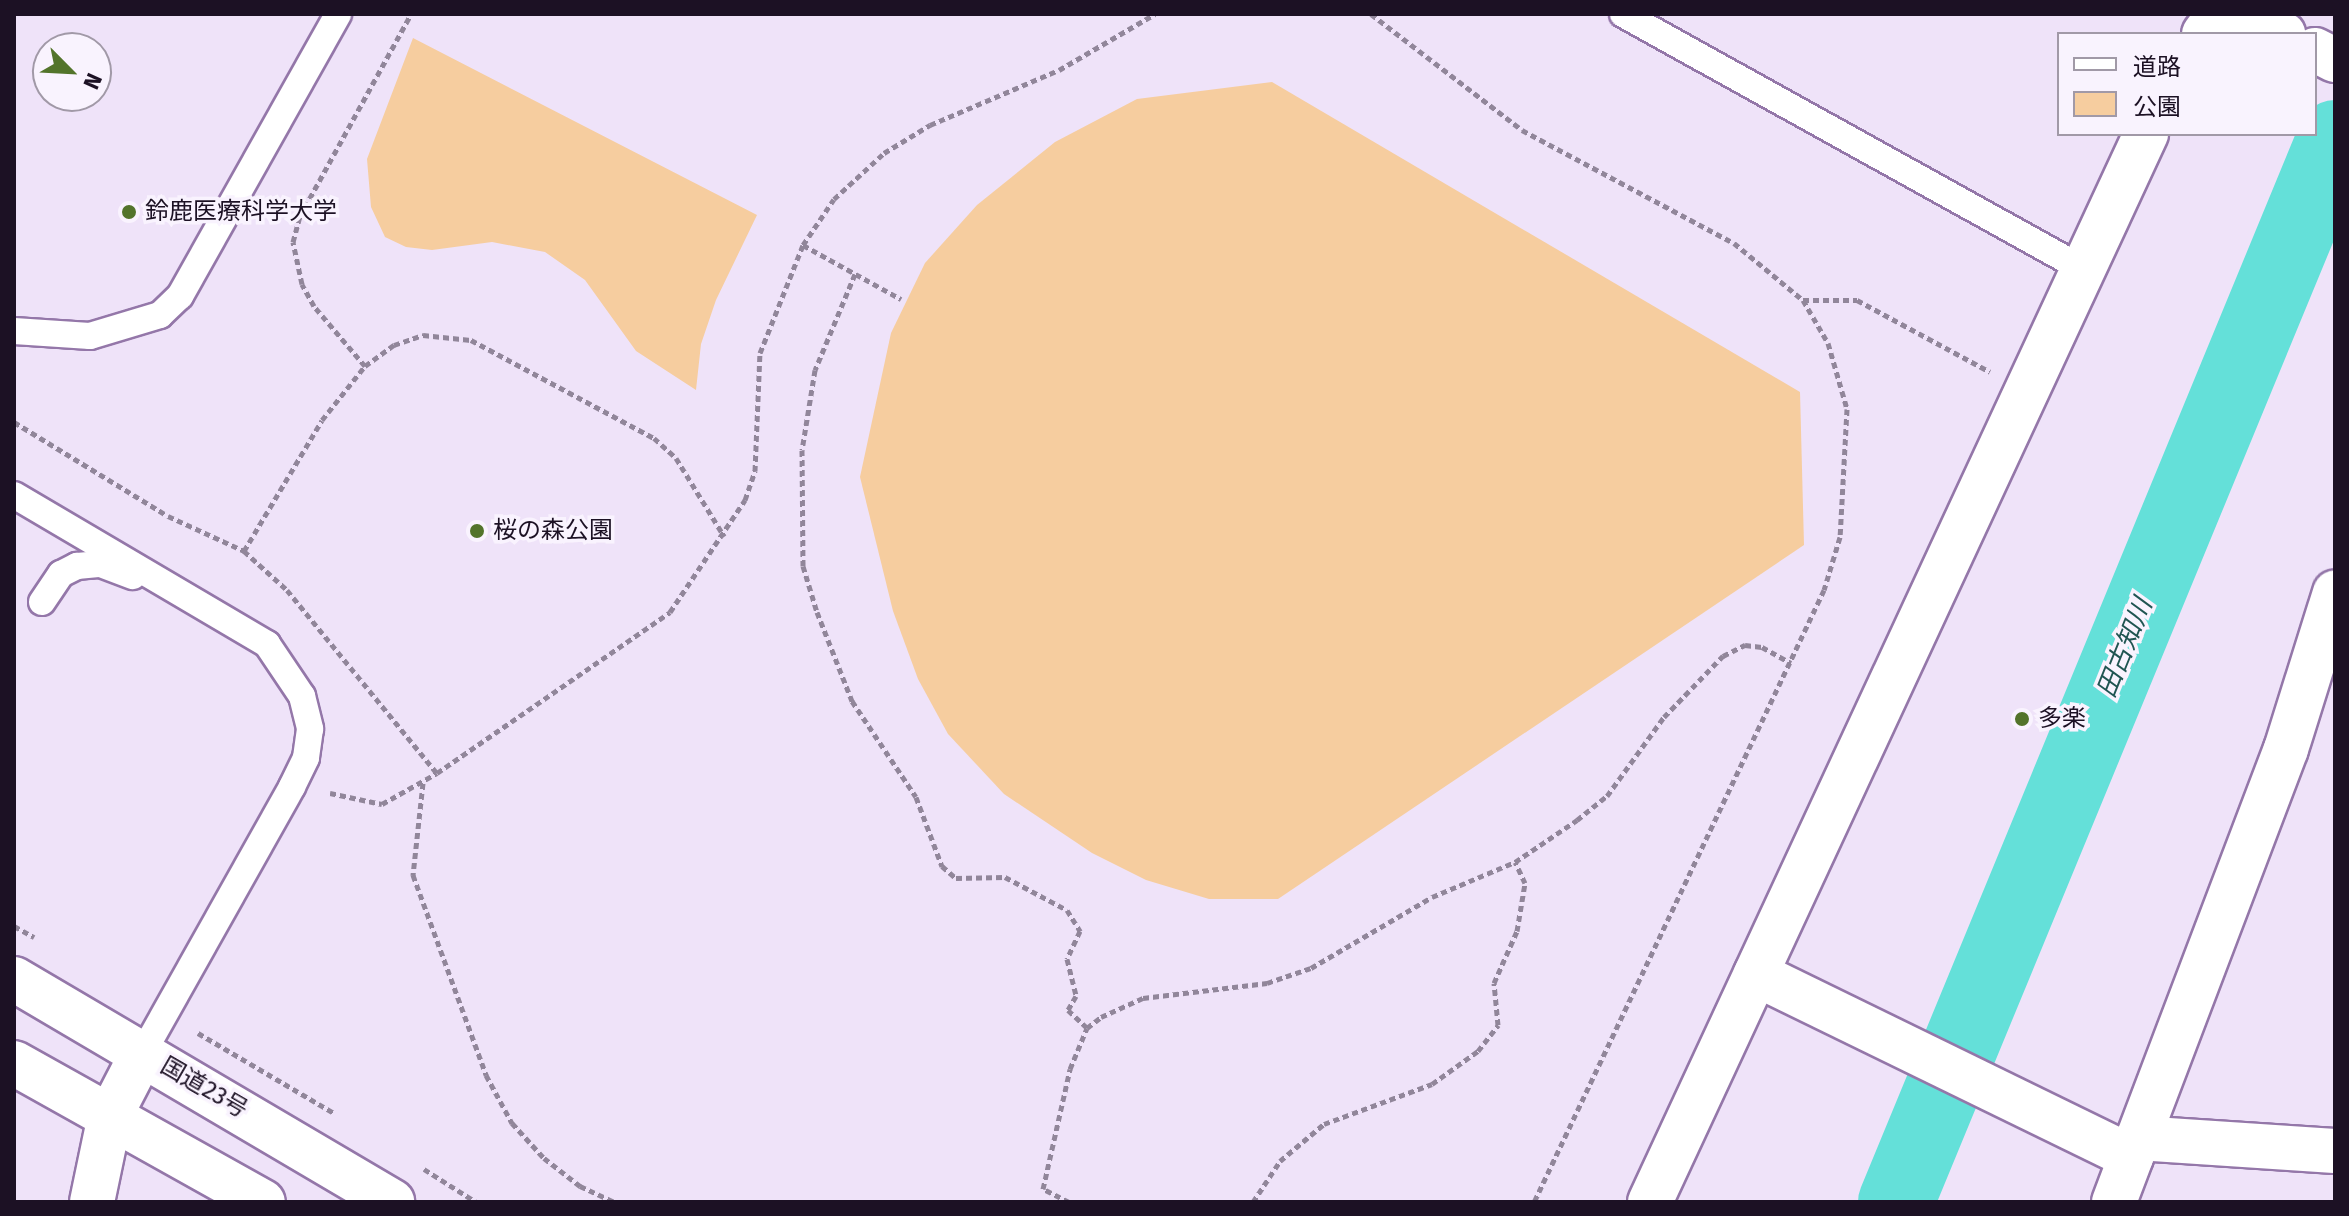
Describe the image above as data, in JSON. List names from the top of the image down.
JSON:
{
  "streets": {
    "main road": ["国道23号"]
  },
  "water": ["田古知川"],
  "places": ["鈴鹿医療科学大学", "桜の森公園", "多楽"],
  "legend": ["道路", "公園"],
  "north": "bottom right"
}
